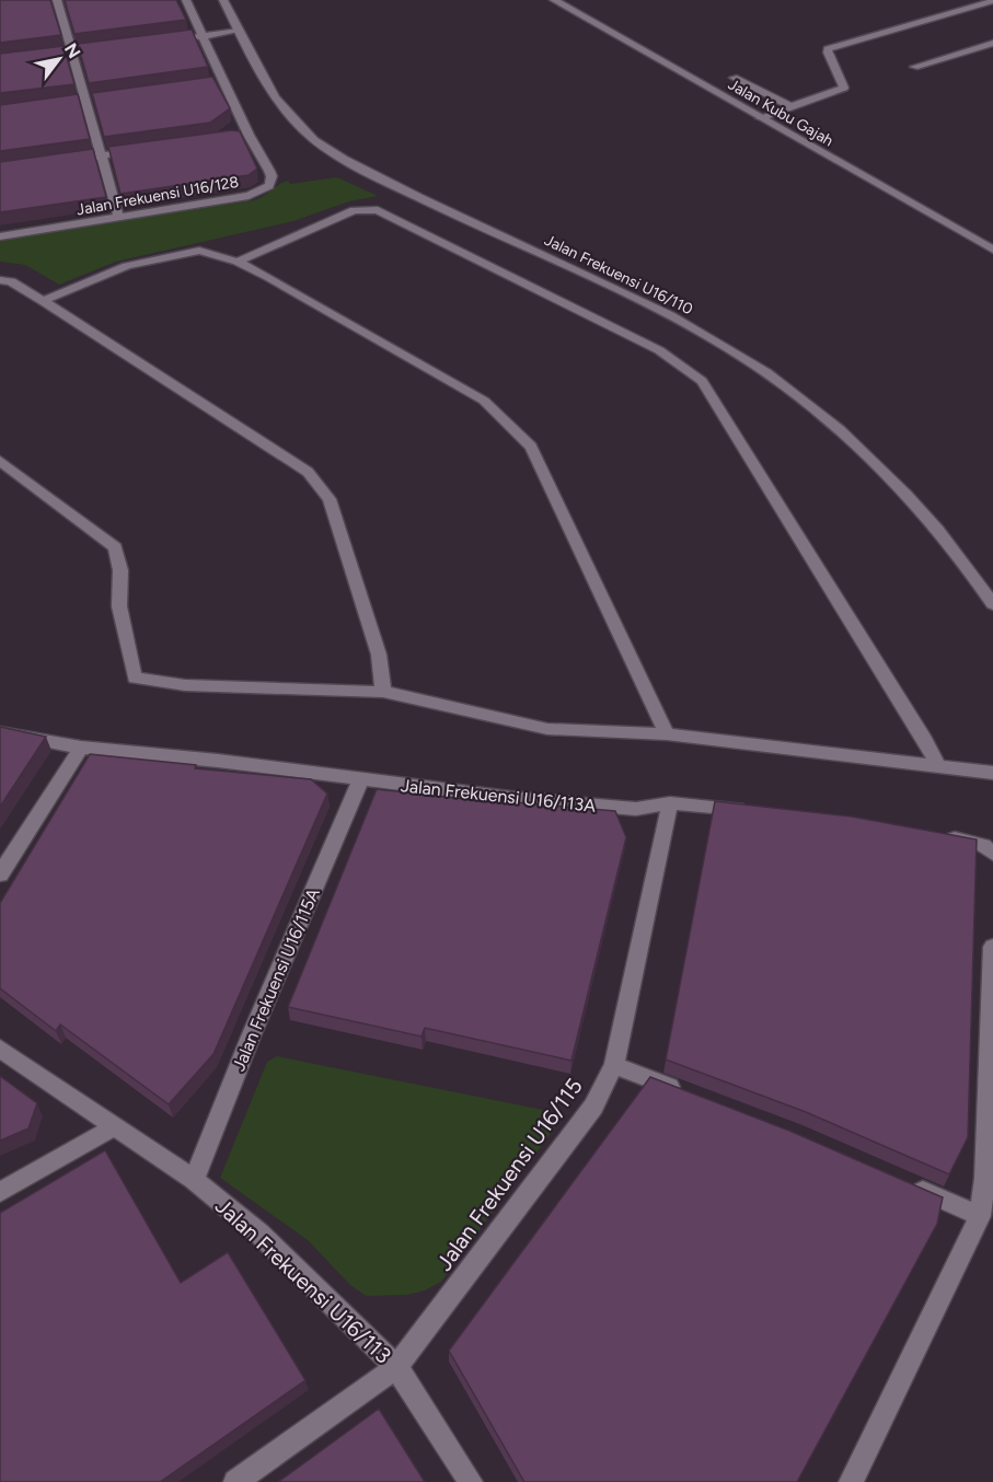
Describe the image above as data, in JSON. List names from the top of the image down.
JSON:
{
  "streets": {
    "street": [
      "Jalan Kubu Gajah",
      "Jalan Frekuensi U16/128",
      "Jalan Frekuensi U16/110",
      "Jalan Frekuensi U16/113A",
      "Jalan Frekuensi U16/115A",
      "Jalan Frekuensi U16/115",
      "Jalan Frekuensi U16/113"
    ]
  },
  "crossings": [
    ["Jalan Frekuensi U16/113A", "Jalan Frekuensi U16/115A"],
    ["Jalan Frekuensi U16/113A", "Jalan Frekuensi U16/115"],
    ["Jalan Frekuensi U16/115A", "Jalan Frekuensi U16/113"],
    ["Jalan Frekuensi U16/115", "Jalan Frekuensi U16/113"]
  ],
  "north": "top right"
}
